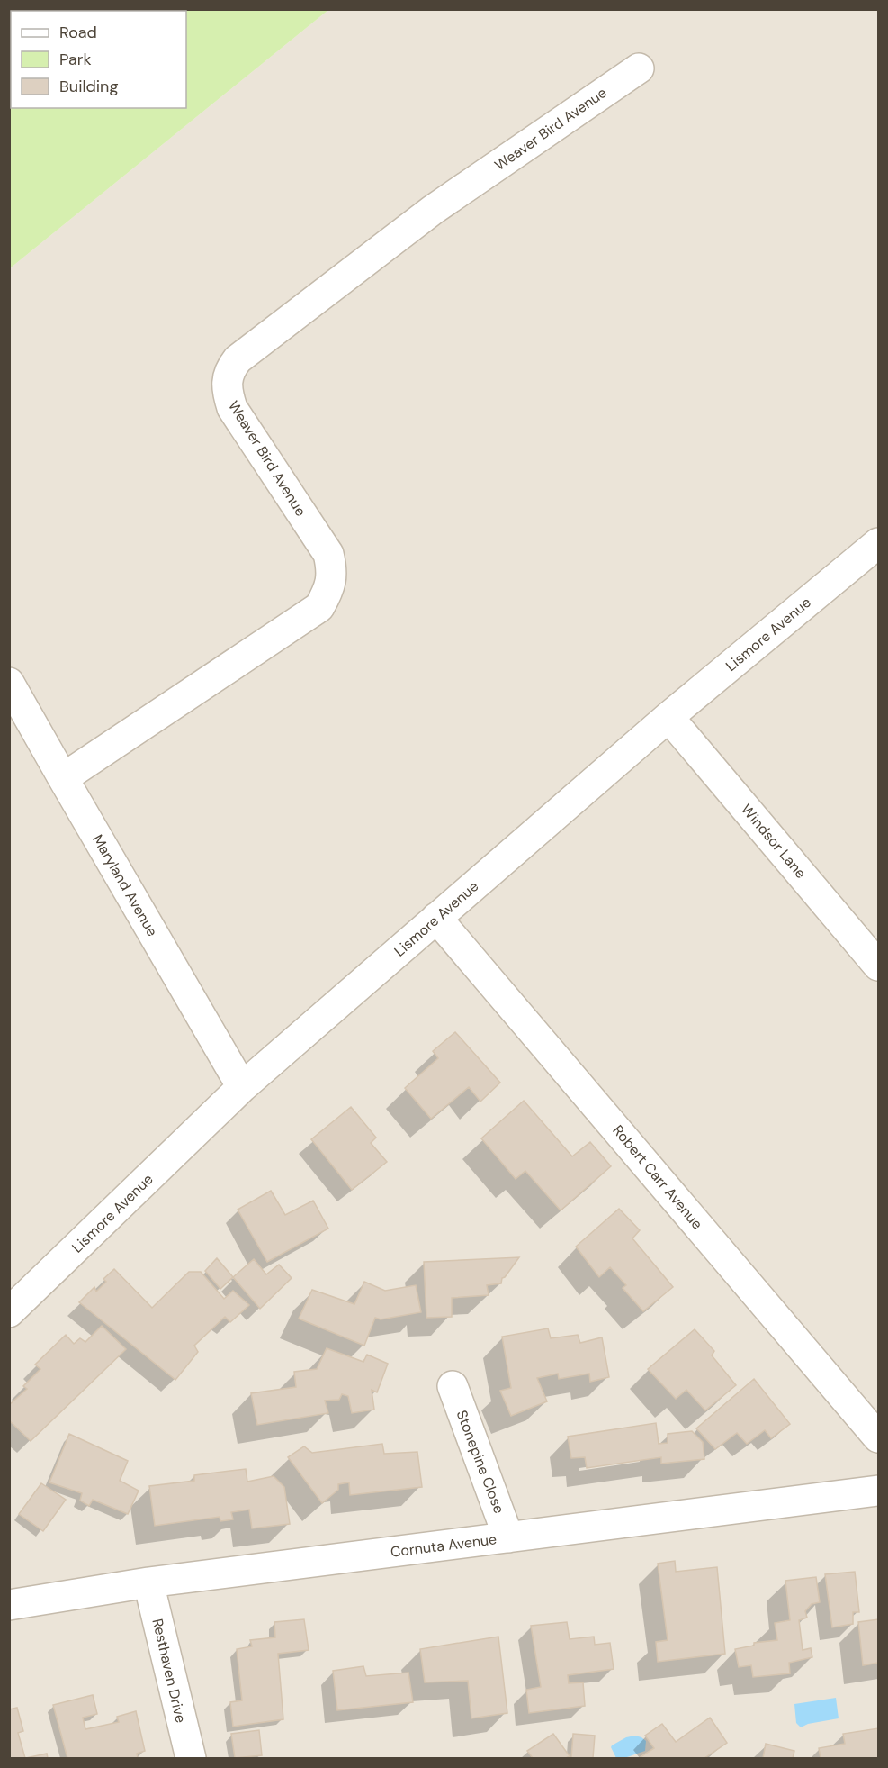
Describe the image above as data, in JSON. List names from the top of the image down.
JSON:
{
  "streets": {
    "street": [
      "Weaver Bird Avenue",
      "Lismore Avenue",
      "Windsor Lane",
      "Maryland Avenue",
      "Robert Carr Avenue",
      "Stonepine Close",
      "Cornuta Avenue",
      "Resthaven Drive"
    ]
  },
  "crossings": [
    ["Weaver Bird Avenue", "Maryland Avenue"],
    ["Lismore Avenue", "Windsor Lane"],
    ["Lismore Avenue", "Maryland Avenue"],
    ["Lismore Avenue", "Robert Carr Avenue"],
    ["Stonepine Close", "Cornuta Avenue"],
    ["Cornuta Avenue", "Resthaven Drive"]
  ],
  "legend": ["Road", "Park", "Building"]
}
